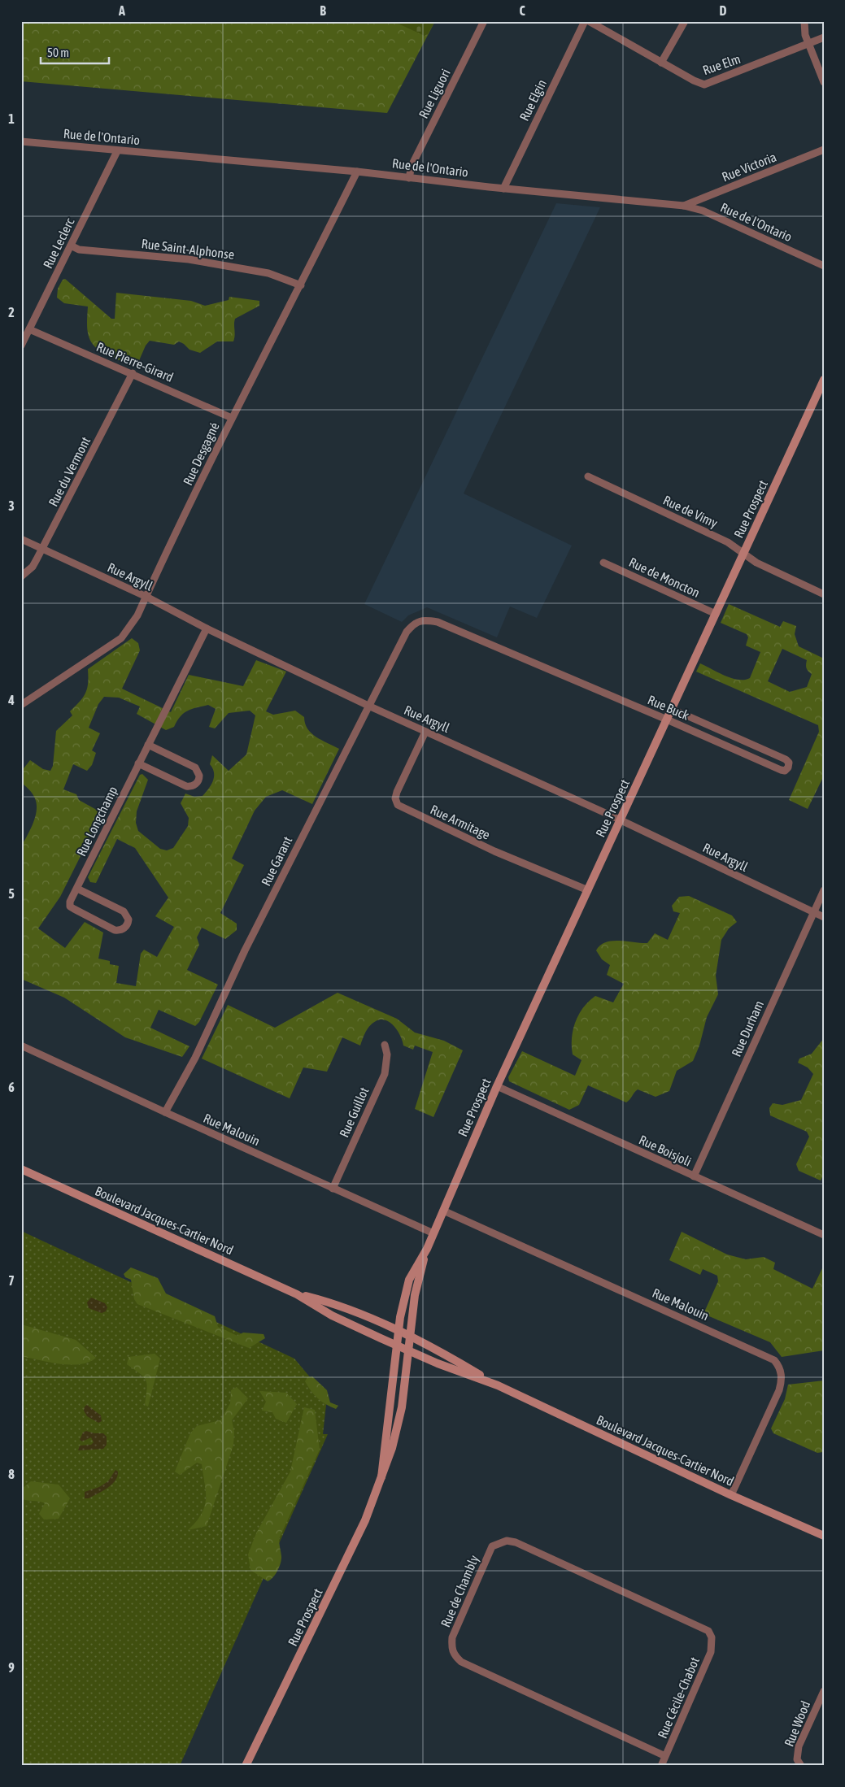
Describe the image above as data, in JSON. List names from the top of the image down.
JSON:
{
  "streets": {
    "street": [
      "Rue Elm",
      "Rue Liguori",
      "Rue Elgin",
      "Rue de l'Ontario",
      "Rue Victoria",
      "Rue Leclerc",
      "Rue Saint-Alphonse",
      "Rue Pierre-Girard",
      "Rue Desgagné",
      "Rue du Vermont",
      "Rue Prospect",
      "Rue de Vimy",
      "Rue Argyll",
      "Rue de Moncton",
      "Rue Buck",
      "Rue Longchamp",
      "Rue Armitage",
      "Rue Garant",
      "Rue Durham",
      "Rue Guillot",
      "Rue Malouin",
      "Rue Boisjoli",
      "Boulevard Jacques-Cartier Nord",
      "Rue de Chambly",
      "Rue Cécile-Chabot",
      "Rue Wood"
    ]
  },
  "crossings": [
    ["Rue Liguori", "Rue de l'Ontario"],
    ["Rue Elgin", "Rue de l'Ontario"],
    ["Rue de l'Ontario", "Rue Victoria"],
    ["Rue de l'Ontario", "Rue Leclerc"],
    ["Rue de l'Ontario", "Rue Desgagné"],
    ["Rue Leclerc", "Rue Saint-Alphonse"],
    ["Rue Leclerc", "Rue Pierre-Girard"],
    ["Rue Saint-Alphonse", "Rue Desgagné"],
    ["Rue Pierre-Girard", "Rue Desgagné"],
    ["Rue Pierre-Girard", "Rue du Vermont"],
    ["Rue Desgagné", "Rue Argyll"],
    ["Rue du Vermont", "Rue Argyll"],
    ["Rue Prospect", "Rue de Vimy"],
    ["Rue Prospect", "Rue Argyll"],
    ["Rue Prospect", "Rue de Moncton"],
    ["Rue Prospect", "Rue Buck"],
    ["Rue Prospect", "Rue Armitage"],
    ["Rue Prospect", "Rue Malouin"],
    ["Rue Prospect", "Rue Boisjoli"],
    ["Rue Prospect", "Boulevard Jacques-Cartier Nord"],
    ["Rue Argyll", "Rue Longchamp"],
    ["Rue Argyll", "Rue Armitage"],
    ["Rue Argyll", "Rue Garant"],
    ["Rue Argyll", "Rue Durham"],
    ["Rue Buck", "Rue Garant"],
    ["Rue Garant", "Rue Malouin"],
    ["Rue Durham", "Rue Boisjoli"],
    ["Rue Guillot", "Rue Malouin"],
    ["Rue Malouin", "Boulevard Jacques-Cartier Nord"],
    ["Rue de Chambly", "Rue Cécile-Chabot"]
  ],
  "scale_bar": "50 m",
  "grid": {
    "columns": [
      "A",
      "B",
      "C",
      "D"
    ],
    "rows": [
      "1",
      "2",
      "3",
      "4",
      "5",
      "6",
      "7",
      "8",
      "9"
    ]
  }
}
